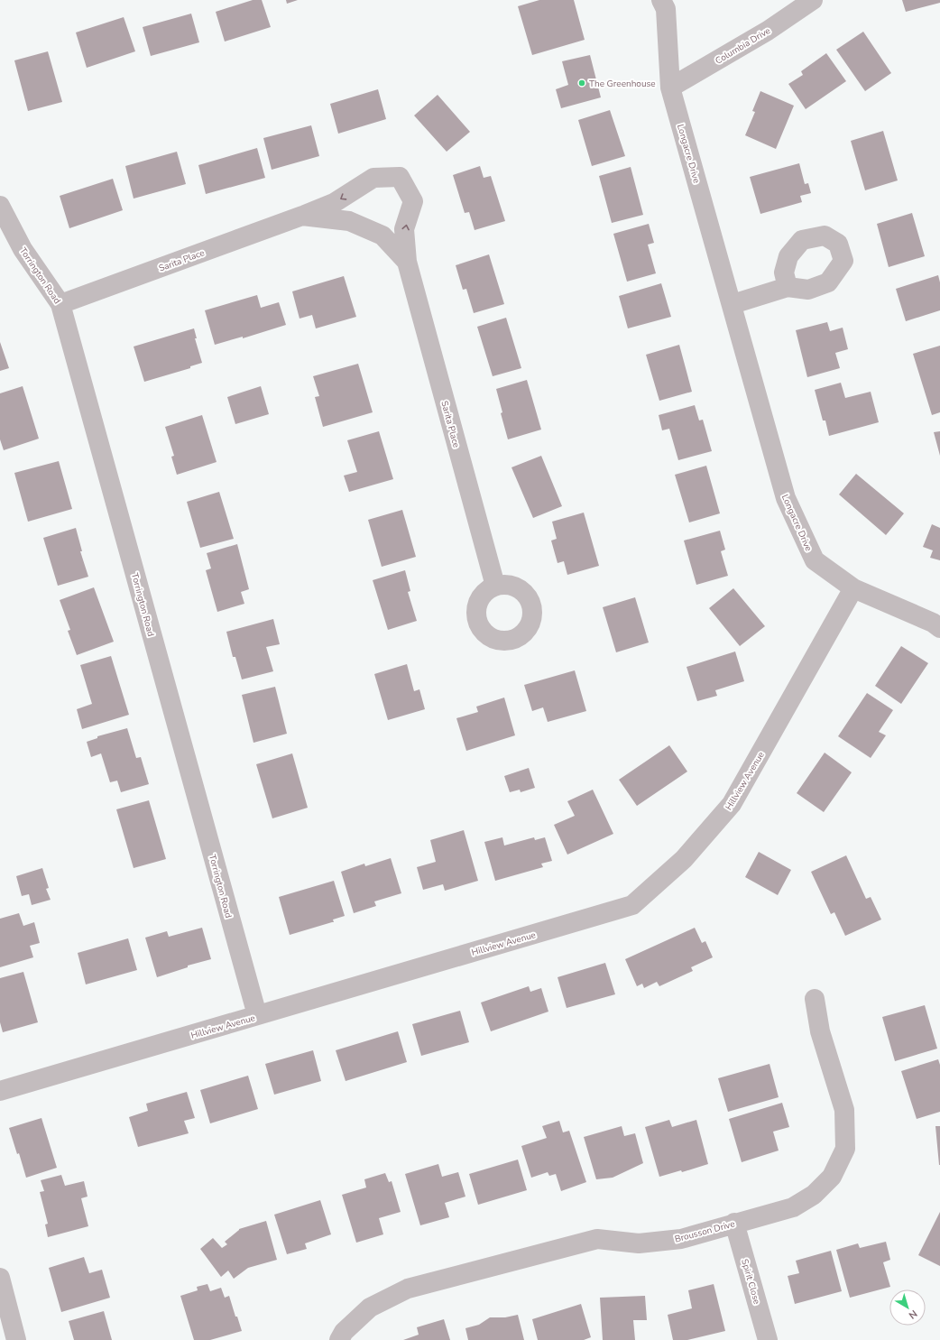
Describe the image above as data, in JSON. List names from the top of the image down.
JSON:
{
  "streets": {
    "street": [
      "Columbia Drive",
      "Longacre Drive",
      "Sarita Place",
      "Torrington Road",
      "Hillview Avenue",
      "Brousson Drive",
      "Spirit Close"
    ]
  },
  "crossings": [
    ["Columbia Drive", "Longacre Drive"],
    ["Longacre Drive", "Hillview Avenue"],
    ["Sarita Place", "Torrington Road"],
    ["Torrington Road", "Hillview Avenue"],
    ["Brousson Drive", "Spirit Close"]
  ],
  "places": ["The Greenhouse"],
  "north": "bottom right"
}
